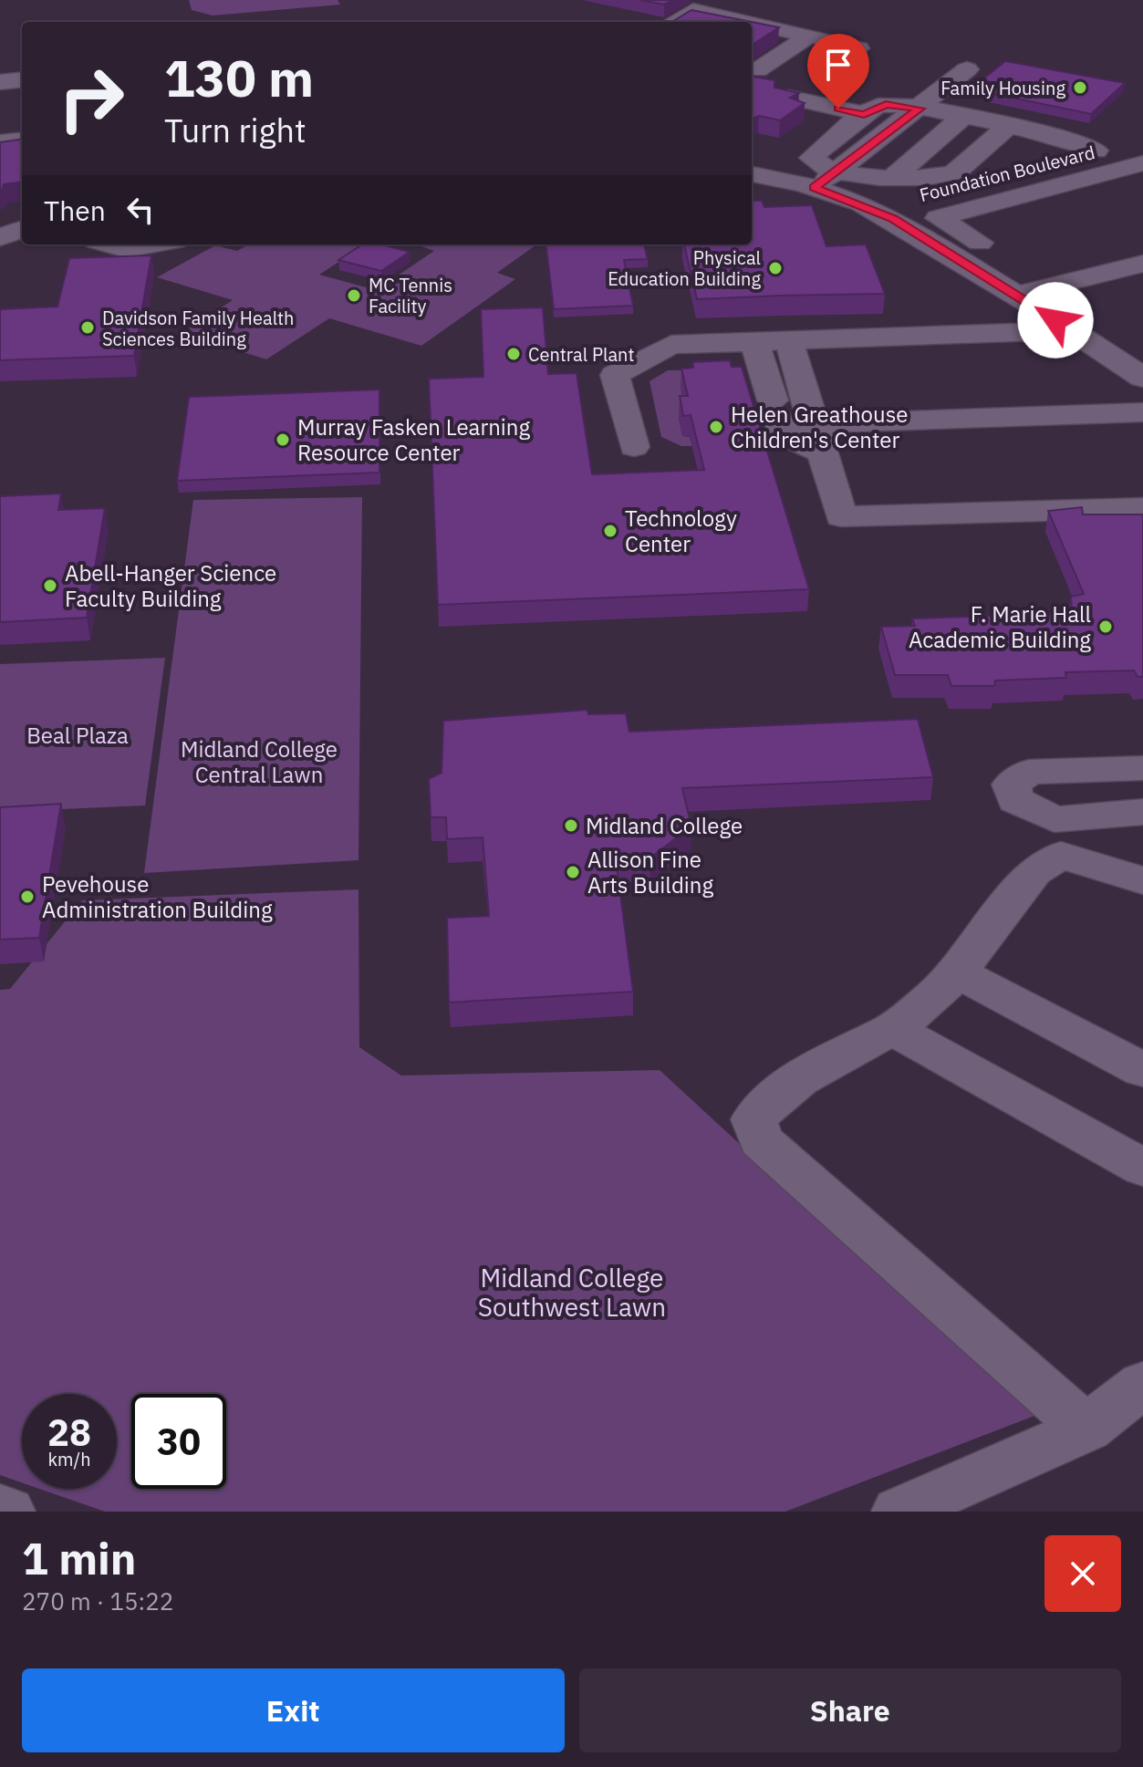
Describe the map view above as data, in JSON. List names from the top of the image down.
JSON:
{
  "streets": {
    "street": ["Foundation Boulevard"]
  },
  "parks": ["Beal Plaza", "Midland College Central Lawn", "Midland College Southwest Lawn"],
  "places": [
    "Family Housing",
    "Physical Education Building",
    "MC Tennis Facility",
    "Davidson Family Health Sciences Building",
    "Central Plant",
    "Helen Greathouse Children's Center",
    "Murray Fasken Learning Resource Center",
    "Technology Center",
    "Abell-Hanger Science Faculty Building",
    "F. Marie Hall Academic Building",
    "Midland College",
    "Allison Fine Arts Building",
    "Pevehouse Administration Building"
  ],
  "page": {
    "turn": ["130 m", "Turn right"],
    "then": "Then",
    "speed": "28 km/h",
    "limit": "30",
    "heading": ["1 min", "270 m · 15:22"],
    "buttons": ["Exit", "Share"]
  }
}
